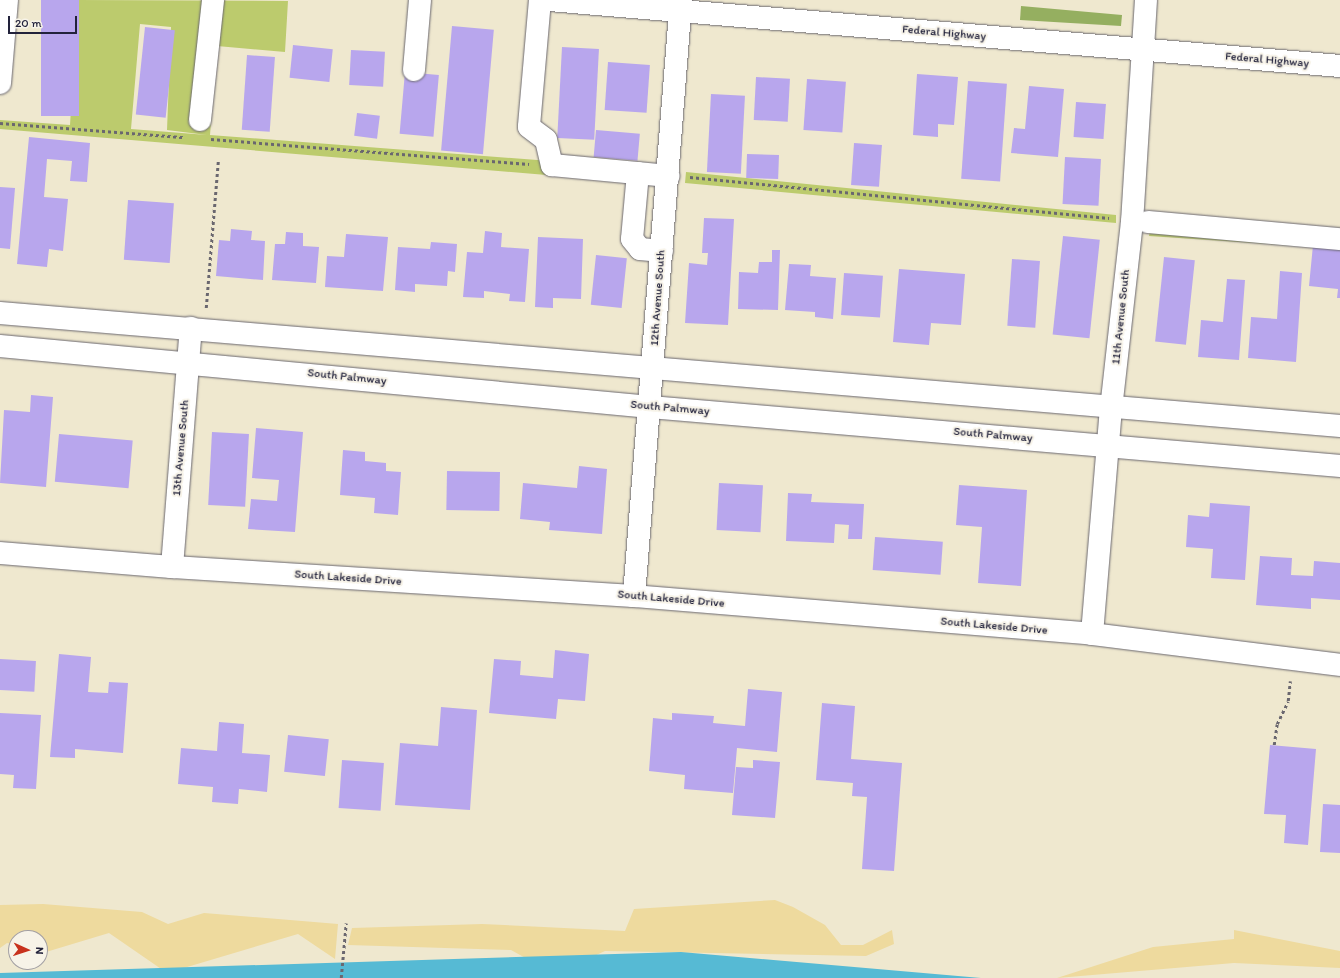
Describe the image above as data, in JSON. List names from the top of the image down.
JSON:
{
  "streets": {
    "street": [
      "Federal Highway",
      "12th Avenue South",
      "11th Avenue South",
      "South Palmway",
      "13th Avenue South",
      "South Lakeside Drive"
    ]
  },
  "crossings": [
    ["Federal Highway", "12th Avenue South"],
    ["Federal Highway", "11th Avenue South"],
    ["12th Avenue South", "South Palmway"],
    ["12th Avenue South", "South Lakeside Drive"],
    ["11th Avenue South", "South Palmway"],
    ["11th Avenue South", "South Lakeside Drive"],
    ["South Palmway", "13th Avenue South"],
    ["13th Avenue South", "South Lakeside Drive"]
  ],
  "scale_bar": "20 m",
  "north": "right"
}
